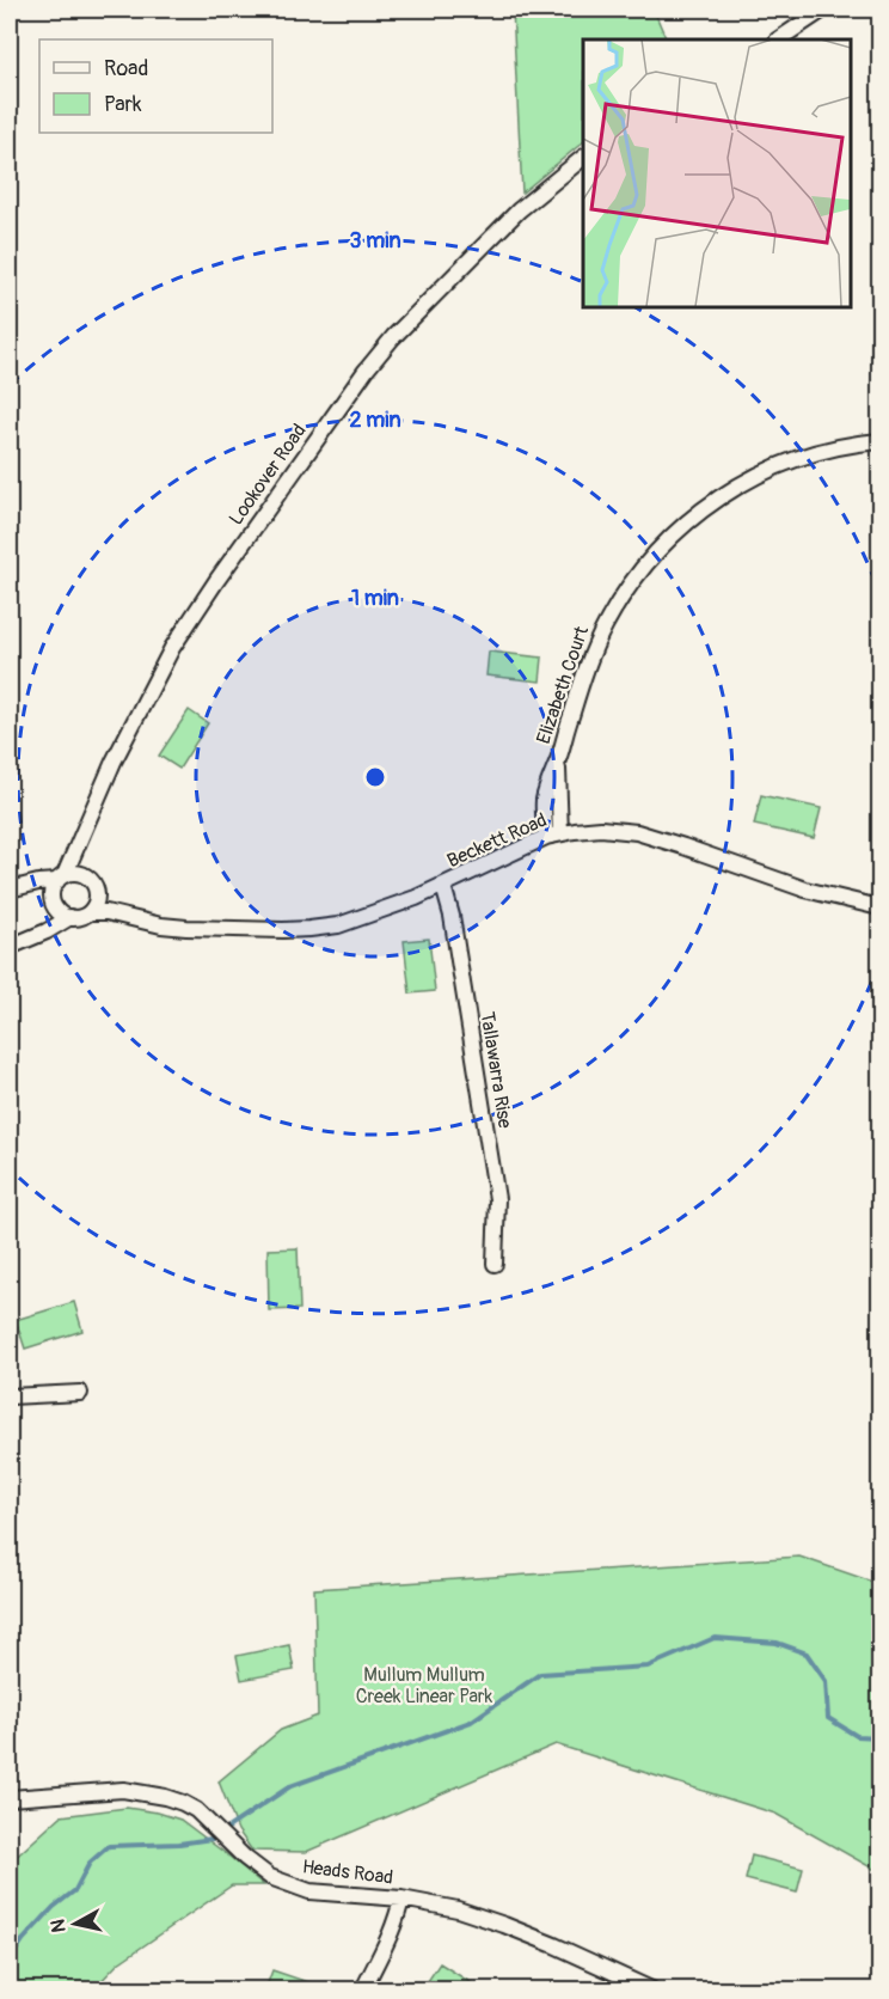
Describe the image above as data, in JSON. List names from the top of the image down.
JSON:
{
  "streets": {
    "street": [
      "Lookover Road",
      "Elizabeth Court",
      "Beckett Road",
      "Tallawarra Rise",
      "Heads Road"
    ]
  },
  "crossings": [
    ["Lookover Road", "Beckett Road"],
    ["Elizabeth Court", "Beckett Road"],
    ["Beckett Road", "Tallawarra Rise"]
  ],
  "parks": ["Mullum Mullum Creek Linear Park"],
  "legend": ["Road", "Park"],
  "north": "left",
  "rings": ["3 min", "2 min", "1 min"]
}
